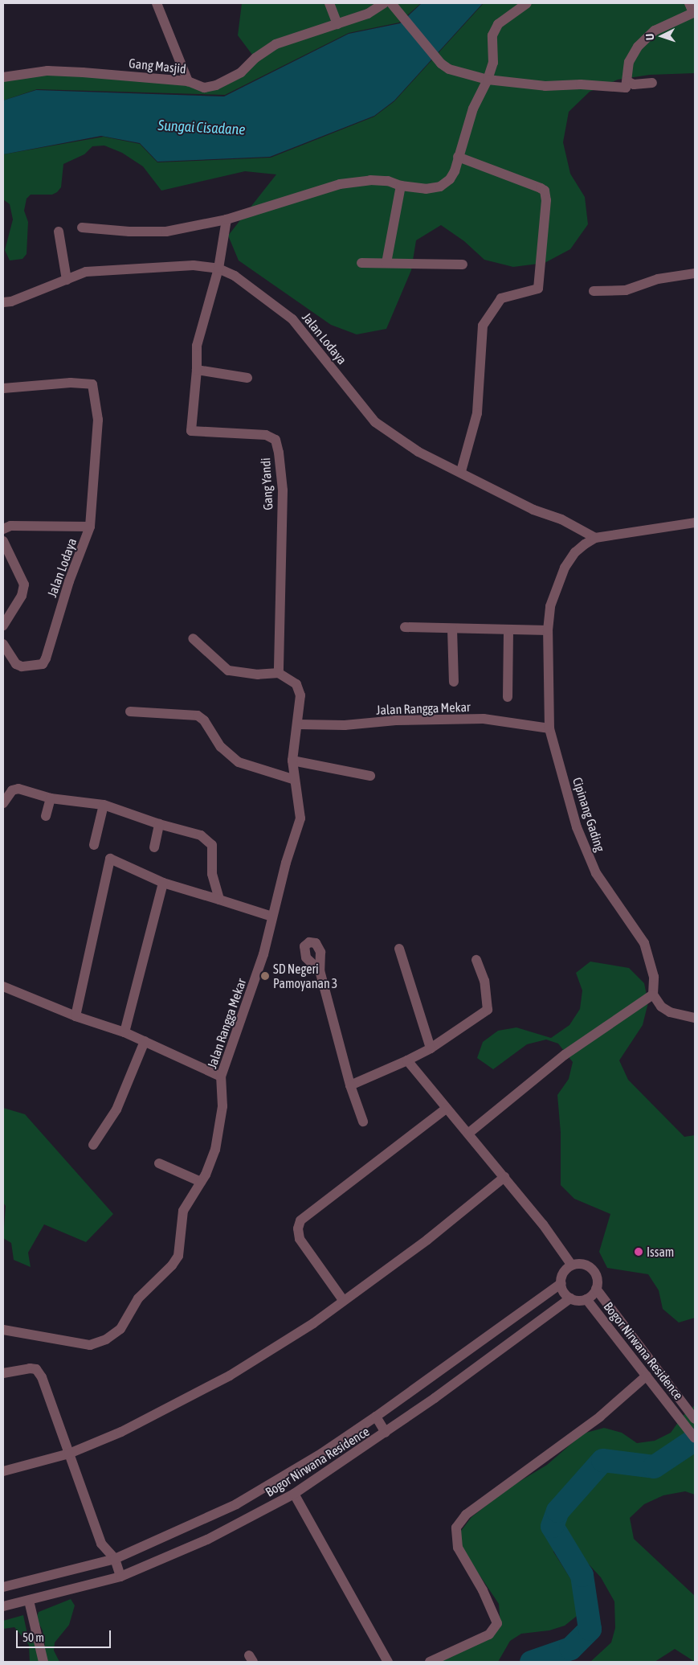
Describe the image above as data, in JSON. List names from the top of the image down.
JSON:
{
  "streets": {
    "street": [
      "Gang Masjid",
      "Jalan Lodaya",
      "Gang Yandi",
      "Jalan Rangga Mekar",
      "Cipinang Gading",
      "Bogor Nirwana Residence"
    ]
  },
  "crossings": [
    ["Jalan Lodaya", "Cipinang Gading"],
    ["Gang Yandi", "Jalan Rangga Mekar"],
    ["Jalan Rangga Mekar", "Cipinang Gading"]
  ],
  "water": ["Sungai Cisadane"],
  "places": ["SD Negeri Pamoyanan 3", "Issam"],
  "scale_bar": "50 m",
  "north": "left"
}
